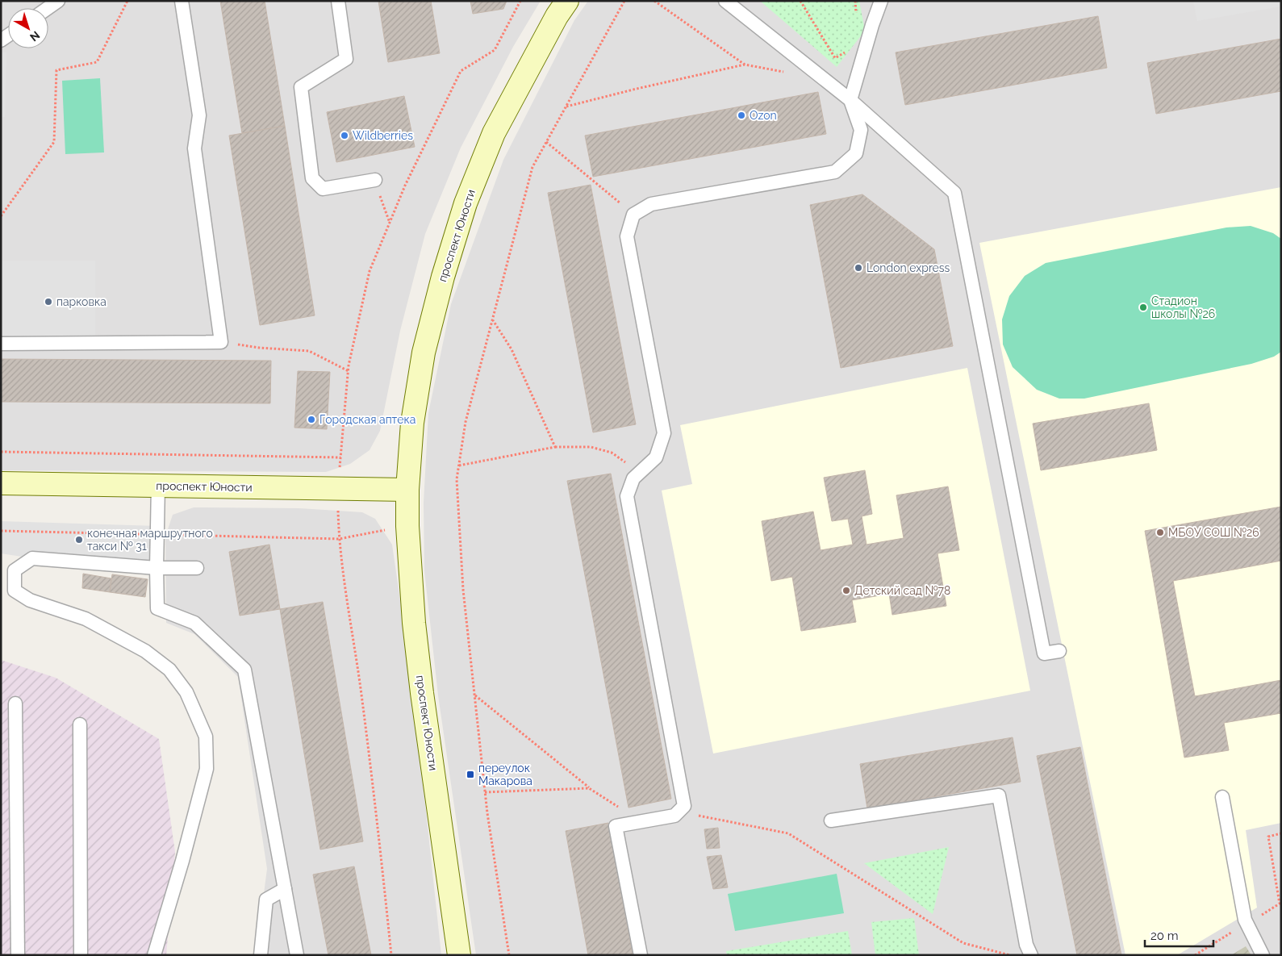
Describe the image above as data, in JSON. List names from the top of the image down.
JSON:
{
  "streets": {
    "main road": ["проспект Юности"]
  },
  "places": {
    "other": [
      "Ozon",
      "Wildberries",
      "London express",
      "парковка",
      "Стадион школы №26",
      "Городская аптека",
      "МБОУ СОШ №26",
      "конечная маршрутного такси № 31",
      "Детский сад №78"
    ],
    "transit": ["переулок Макарова"]
  },
  "scale_bar": "20 m",
  "north": "bottom right"
}
